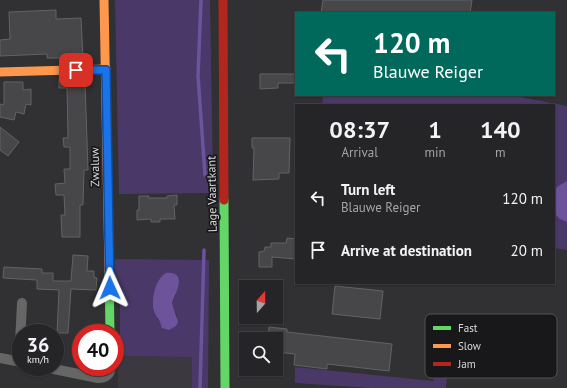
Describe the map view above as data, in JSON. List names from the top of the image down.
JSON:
{
  "streets": {
    "street": ["Zwaluw", "Lage Vaartkant"]
  },
  "legend": ["Fast", "Slow", "Jam"],
  "north": "top",
  "page": {
    "turn": ["120 m", "Blauwe Reiger"],
    "eta": [
      "08:37",
      "Arrival",
      "1",
      "min",
      "140",
      "m"
    ],
    "list": [
      {
        "name": "Turn left",
        "note": "Blauwe Reiger",
        "value": "120 m"
      },
      {
        "name": "Arrive at destination",
        "value": "20 m"
      }
    ],
    "speed": "36 km/h",
    "limit": "40"
  }
}
